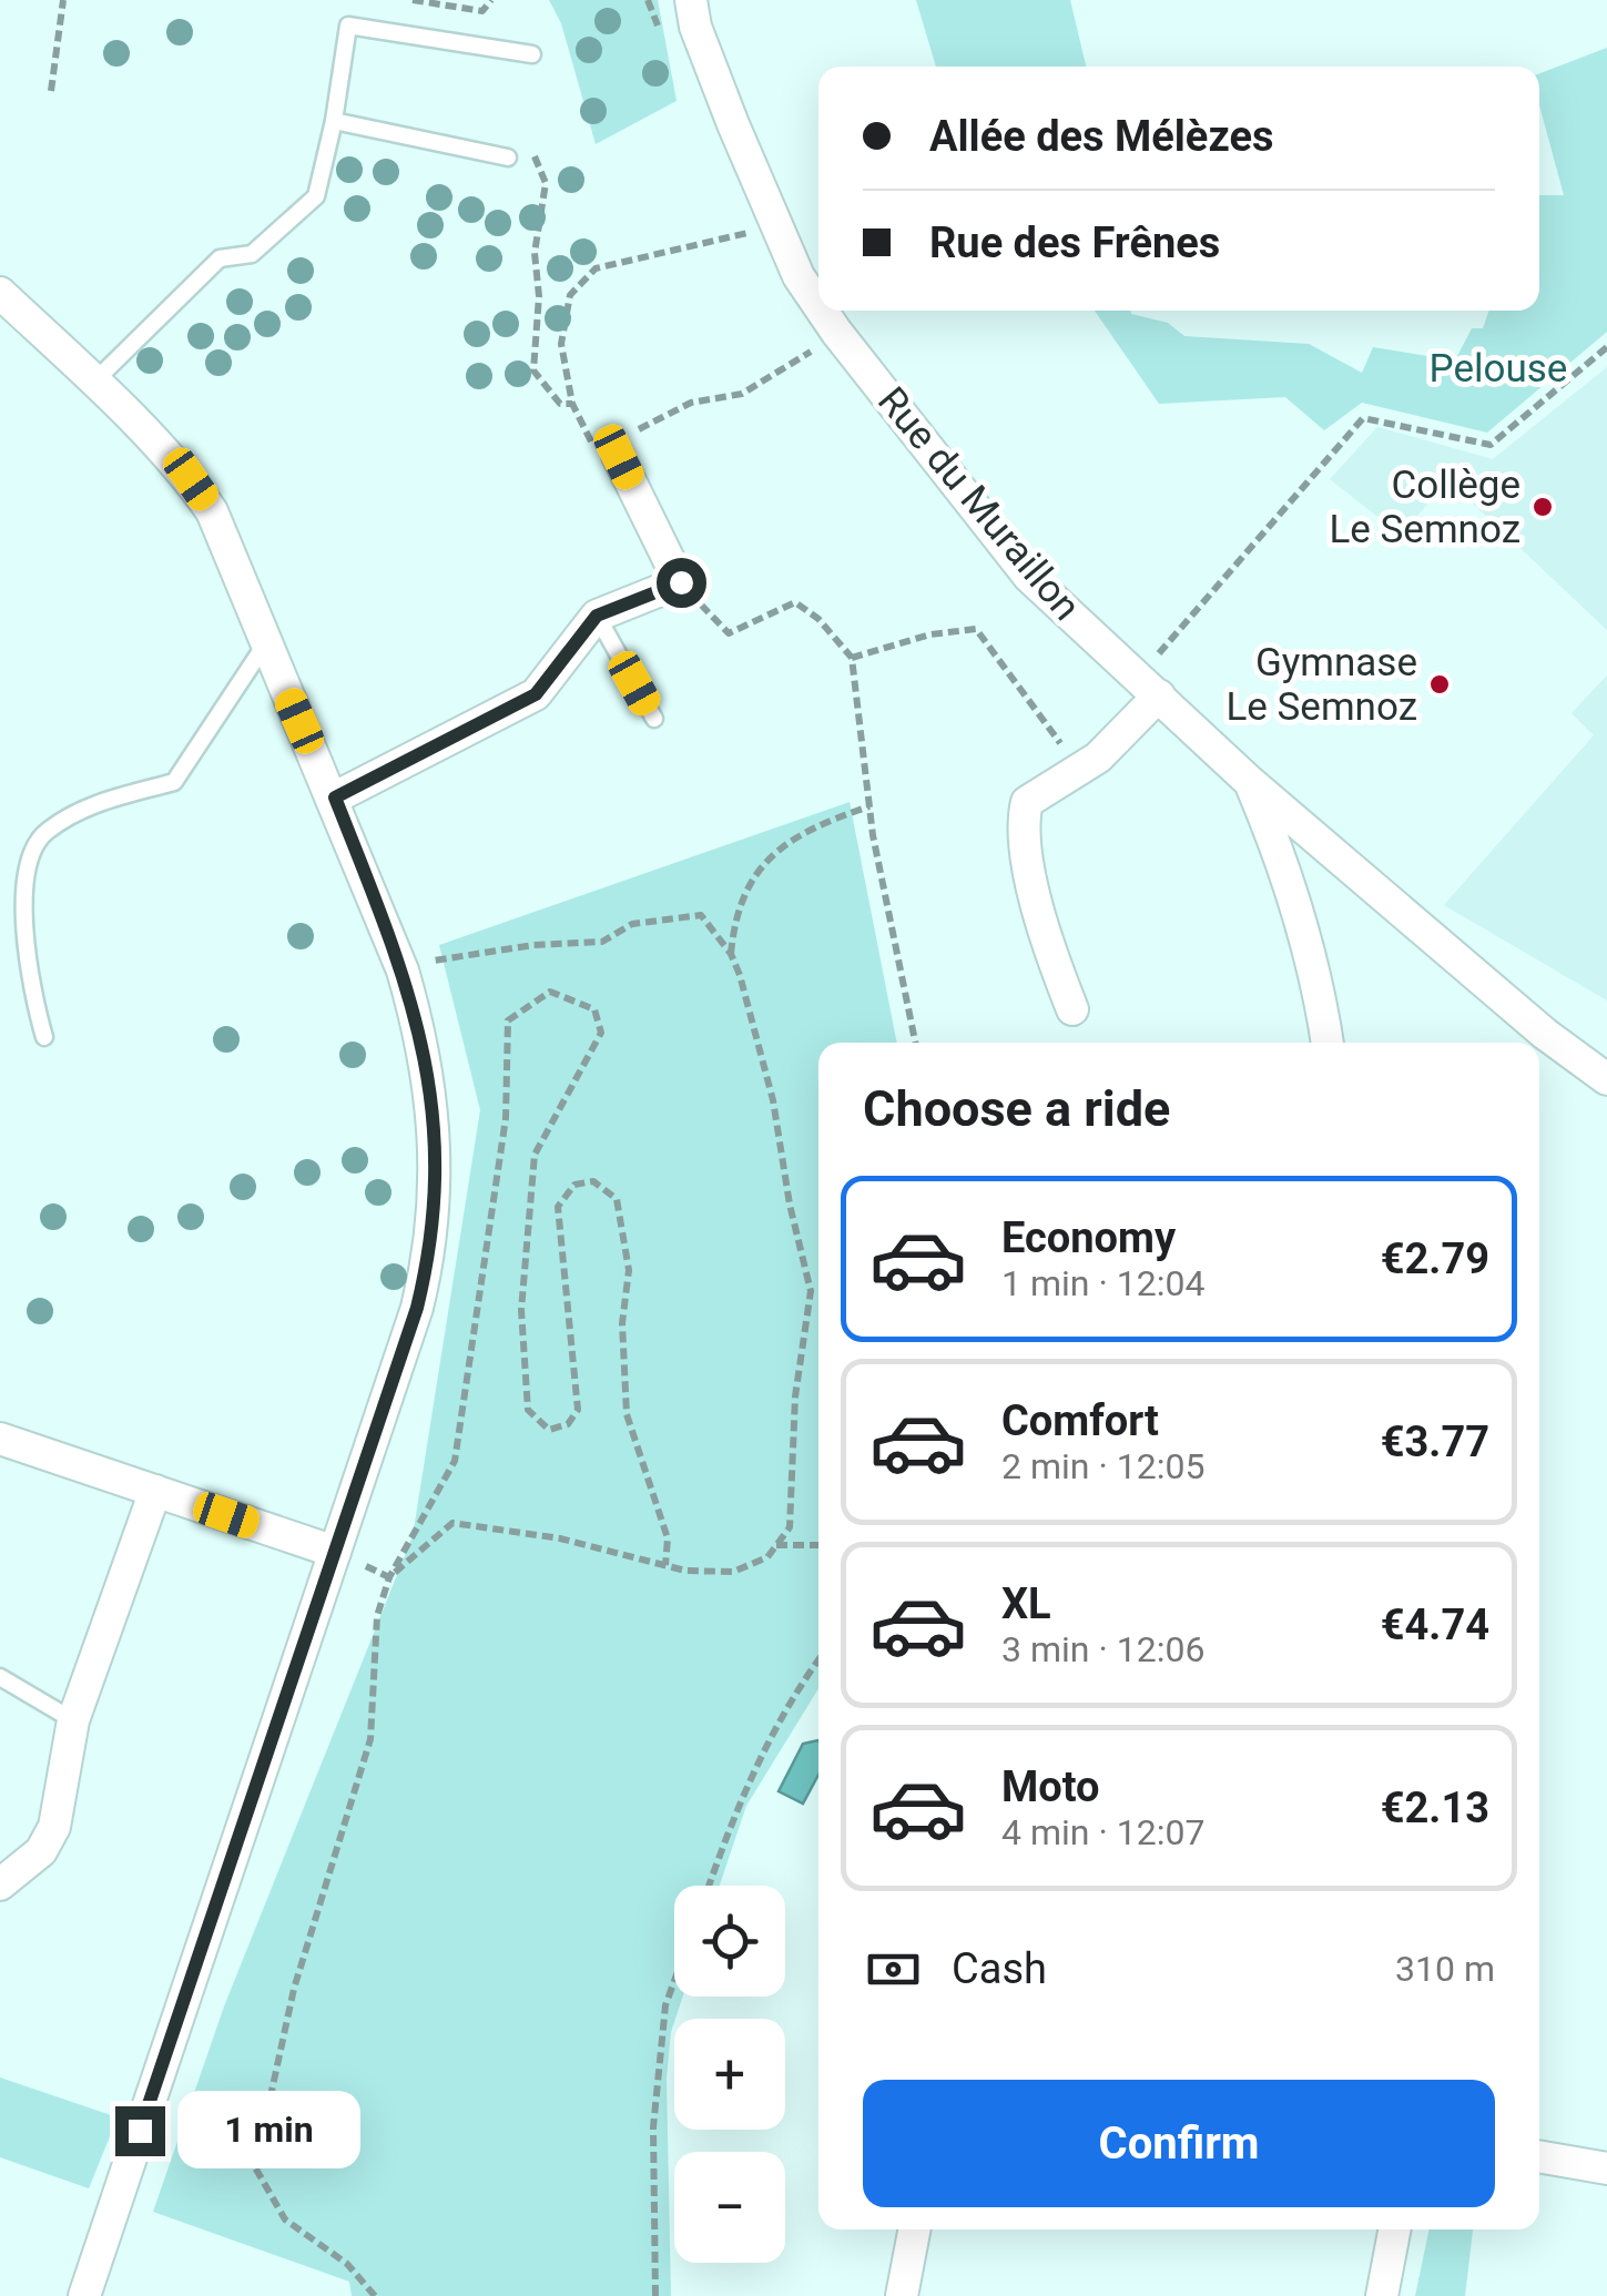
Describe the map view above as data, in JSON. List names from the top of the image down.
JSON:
{
  "streets": {
    "street": ["Rue du Muraillon"]
  },
  "parks": ["Pelouse"],
  "places": ["Collège Le Semnoz", "Gymnase Le Semnoz"],
  "page": {
    "banner": ["Allée des Mélèzes", "Rue des Frênes"],
    "heading": "Choose a ride",
    "list": [
      {
        "name": "Economy",
        "note": "1 min · 12:04",
        "value": "€2.79"
      },
      {
        "name": "Comfort",
        "note": "2 min · 12:05",
        "value": "€3.77"
      },
      {
        "name": "XL",
        "note": "3 min · 12:06",
        "value": "€4.74"
      },
      {
        "name": "Moto",
        "note": "4 min · 12:07",
        "value": "€2.13"
      }
    ],
    "map_buttons": ["+", "−"],
    "pay": ["Cash", "310 m"],
    "buttons": "Confirm",
    "bubble": "1 min"
  }
}
